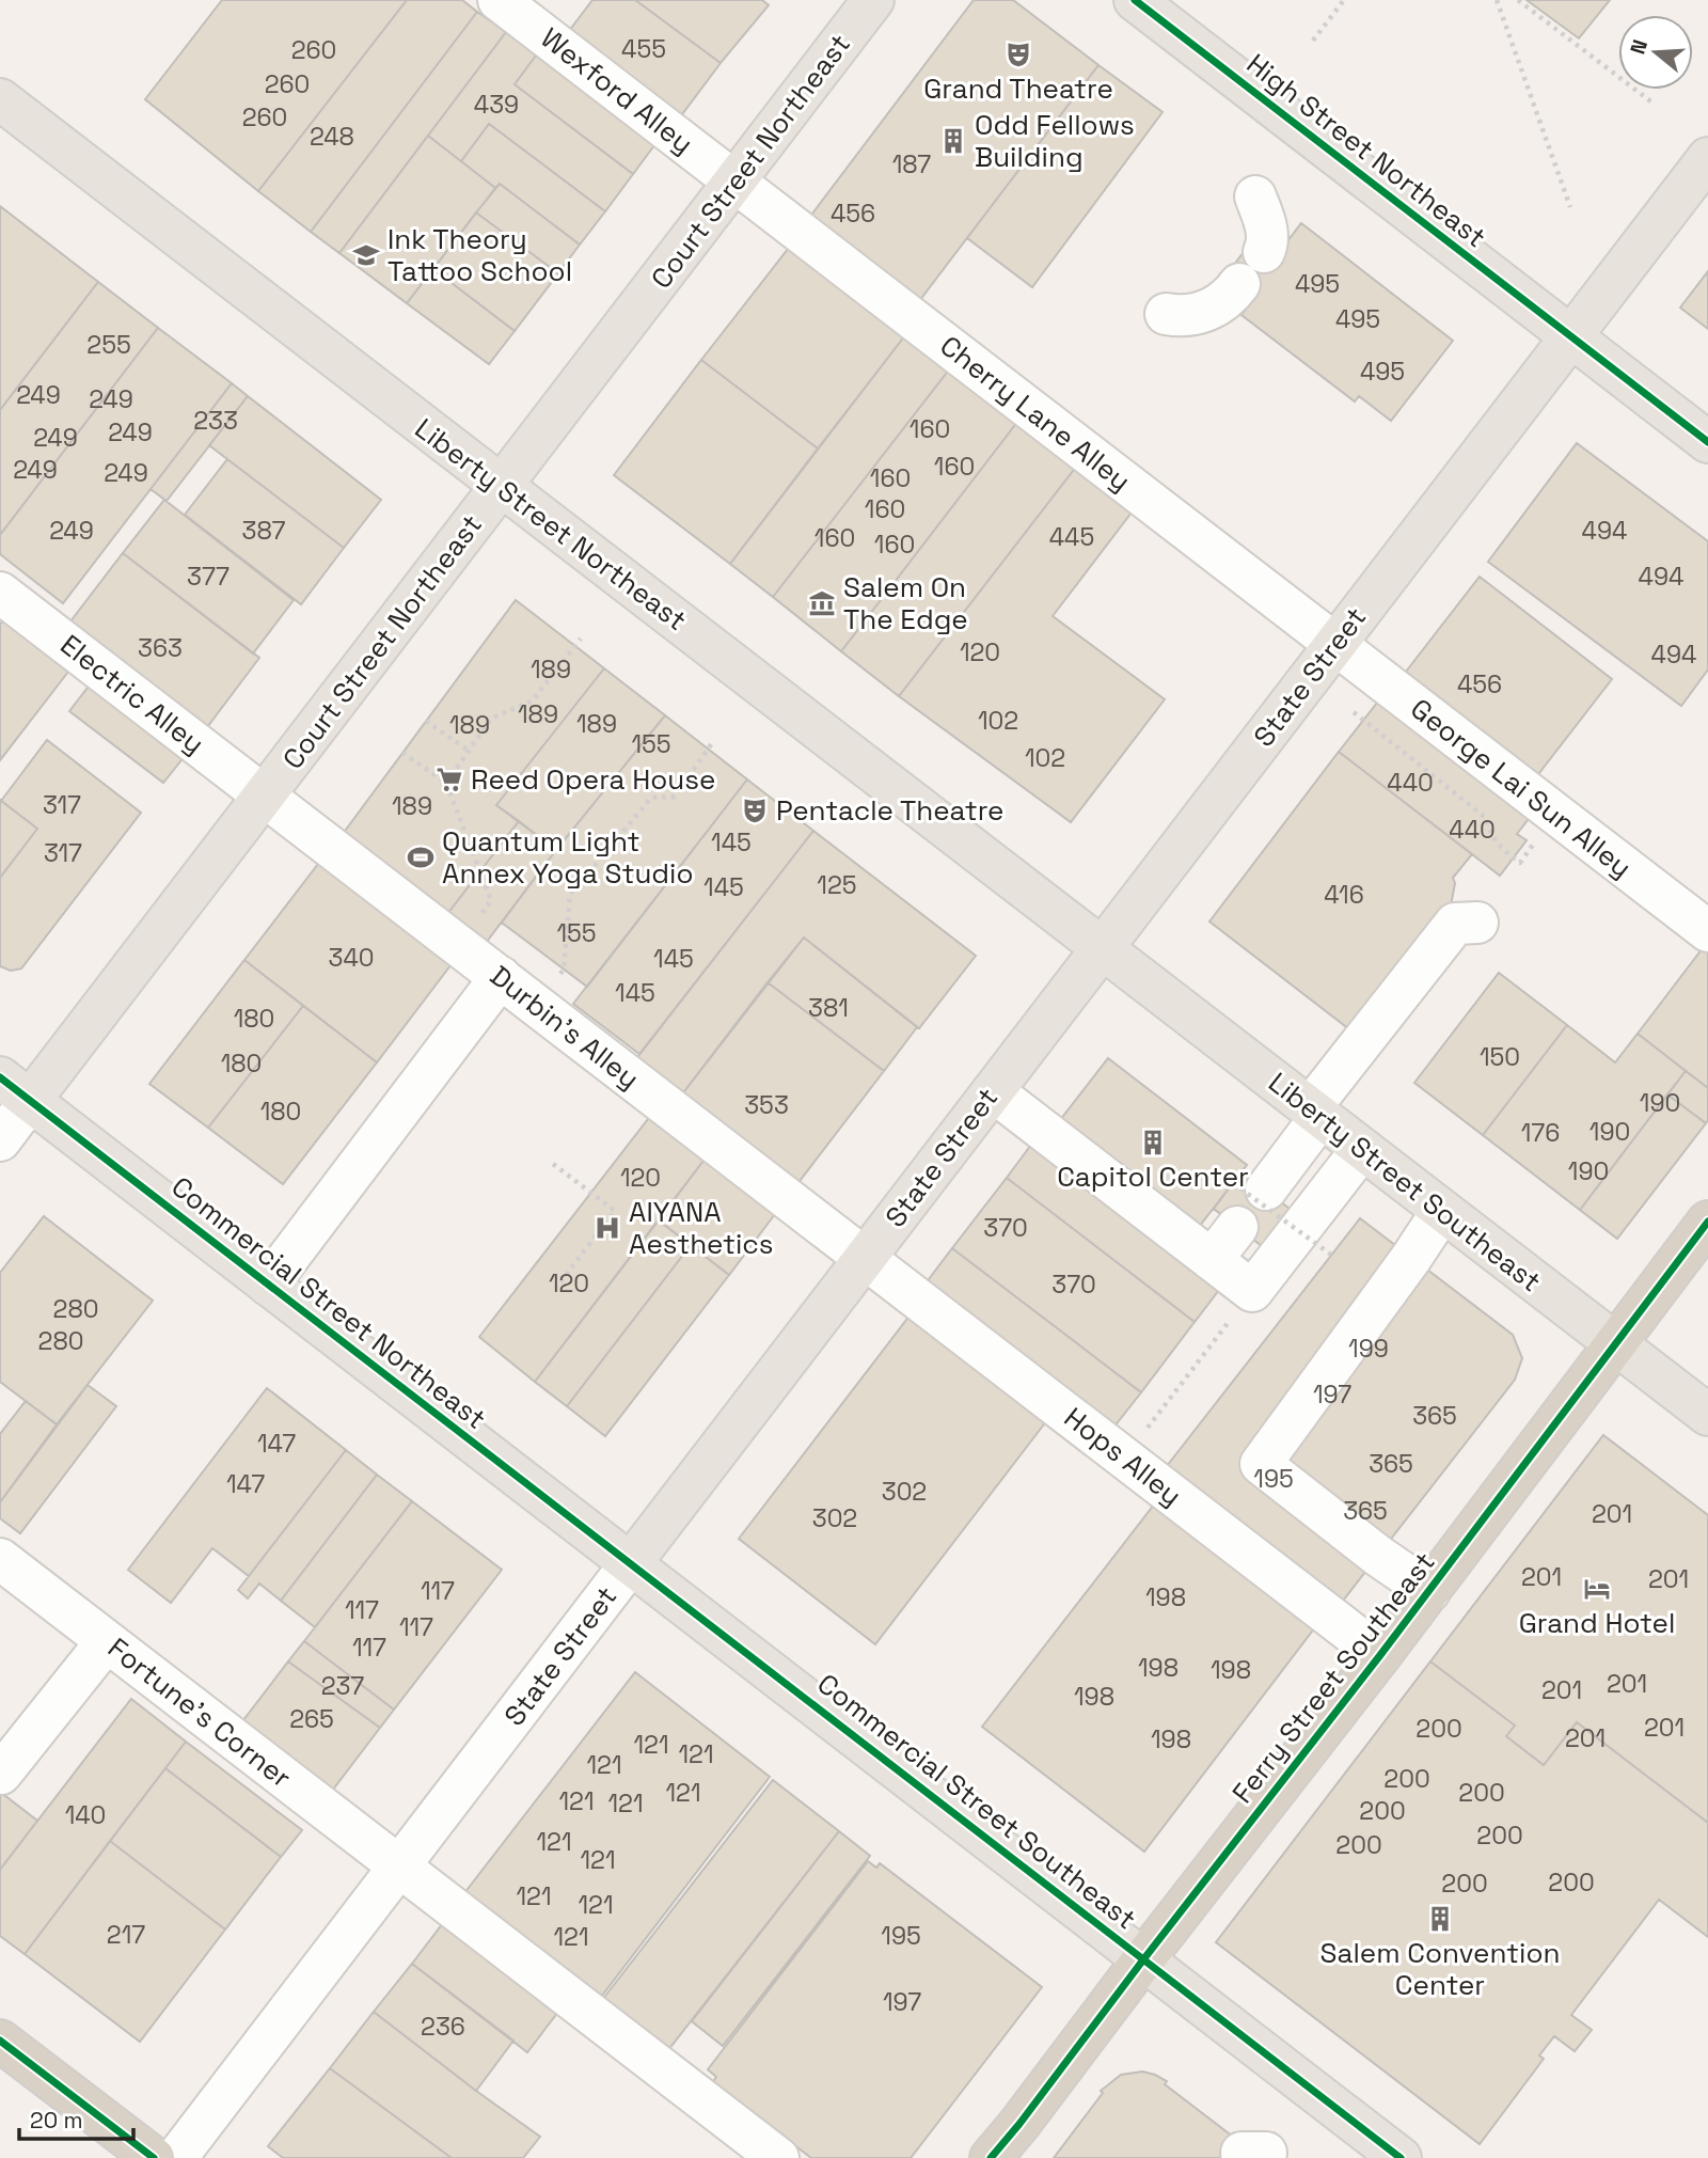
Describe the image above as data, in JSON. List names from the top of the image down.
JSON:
{
  "streets": {
    "highway": ["Ferry Street Southeast"],
    "main road": [
      "High Street Northeast",
      "Court Street Northeast",
      "Liberty Street Northeast",
      "State Street",
      "Liberty Street Southeast",
      "Commercial Street Northeast",
      "Commercial Street Southeast"
    ],
    "street": [
      "Wexford Alley",
      "Cherry Lane Alley",
      "Electric Alley",
      "George Lai Sun Alley",
      "Durbin's Alley",
      "Hops Alley",
      "Fortune's Corner"
    ]
  },
  "crossings": [
    ["Wexford Alley", "Court Street Northeast"],
    ["Wexford Alley", "Cherry Lane Alley"],
    ["High Street Northeast", "State Street"],
    ["Court Street Northeast", "Cherry Lane Alley"],
    ["Court Street Northeast", "Liberty Street Northeast"],
    ["Court Street Northeast", "Electric Alley"],
    ["Court Street Northeast", "Durbin's Alley"],
    ["Court Street Northeast", "Commercial Street Northeast"],
    ["Cherry Lane Alley", "State Street"],
    ["Cherry Lane Alley", "George Lai Sun Alley"],
    ["Liberty Street Northeast", "State Street"],
    ["Liberty Street Northeast", "Liberty Street Southeast"],
    ["State Street", "George Lai Sun Alley"],
    ["State Street", "Durbin's Alley"],
    ["State Street", "Liberty Street Southeast"],
    ["State Street", "Commercial Street Northeast"],
    ["State Street", "Hops Alley"],
    ["State Street", "Fortune's Corner"],
    ["State Street", "Commercial Street Southeast"],
    ["Electric Alley", "Durbin's Alley"],
    ["Durbin's Alley", "Hops Alley"],
    ["Liberty Street Southeast", "Ferry Street Southeast"],
    ["Commercial Street Northeast", "Commercial Street Southeast"],
    ["Hops Alley", "Ferry Street Southeast"],
    ["Ferry Street Southeast", "Commercial Street Southeast"]
  ],
  "places": {
    "theatre": ["Grand Theatre", "Pentacle Theatre"],
    "building": ["Odd Fellows Building", "Capitol Center", "Salem Convention Center"],
    "school or university": ["Ink Theory Tattoo School"],
    "museum": ["Salem On The Edge"],
    "supermarket": ["Reed Opera House"],
    "sports": ["Quantum Light Annex Yoga Studio"],
    "hospital": ["AIYANA Aesthetics"],
    "hotel": ["Grand Hotel"]
  },
  "house_numbers": [
    "455",
    "260",
    "260",
    "439",
    "260",
    "248",
    "187",
    "456",
    "495",
    "495",
    "255",
    "495",
    "249",
    "249",
    "233",
    "160",
    "249",
    "249",
    "160",
    "249",
    "249",
    "160",
    "160",
    "249",
    "387",
    "494",
    "445",
    "160",
    "160",
    "377",
    "494",
    "363",
    "120",
    "494",
    "189",
    "456",
    "189",
    "102",
    "189",
    "189",
    "155",
    "102",
    "440",
    "317",
    "189",
    "440",
    "145",
    "317",
    "125",
    "145",
    "416",
    "155",
    "340",
    "145",
    "145",
    "381",
    "180",
    "150",
    "180",
    "190",
    "353",
    "180",
    "190",
    "176",
    "190",
    "120",
    "370",
    "120",
    "370",
    "280",
    "280",
    "199",
    "197",
    "365",
    "147",
    "365",
    "195",
    "147",
    "302",
    "365",
    "201",
    "302",
    "201",
    "201",
    "117",
    "198",
    "117",
    "117",
    "117",
    "198",
    "198",
    "201",
    "237",
    "201",
    "198",
    "265",
    "201",
    "200",
    "201",
    "198",
    "121",
    "121",
    "121",
    "200",
    "121",
    "200",
    "121",
    "121",
    "200",
    "140",
    "200",
    "121",
    "200",
    "121",
    "200",
    "200",
    "121",
    "121",
    "217",
    "195",
    "121",
    "197",
    "236"
  ],
  "scale_bar": "20 m",
  "north": "left"
}
